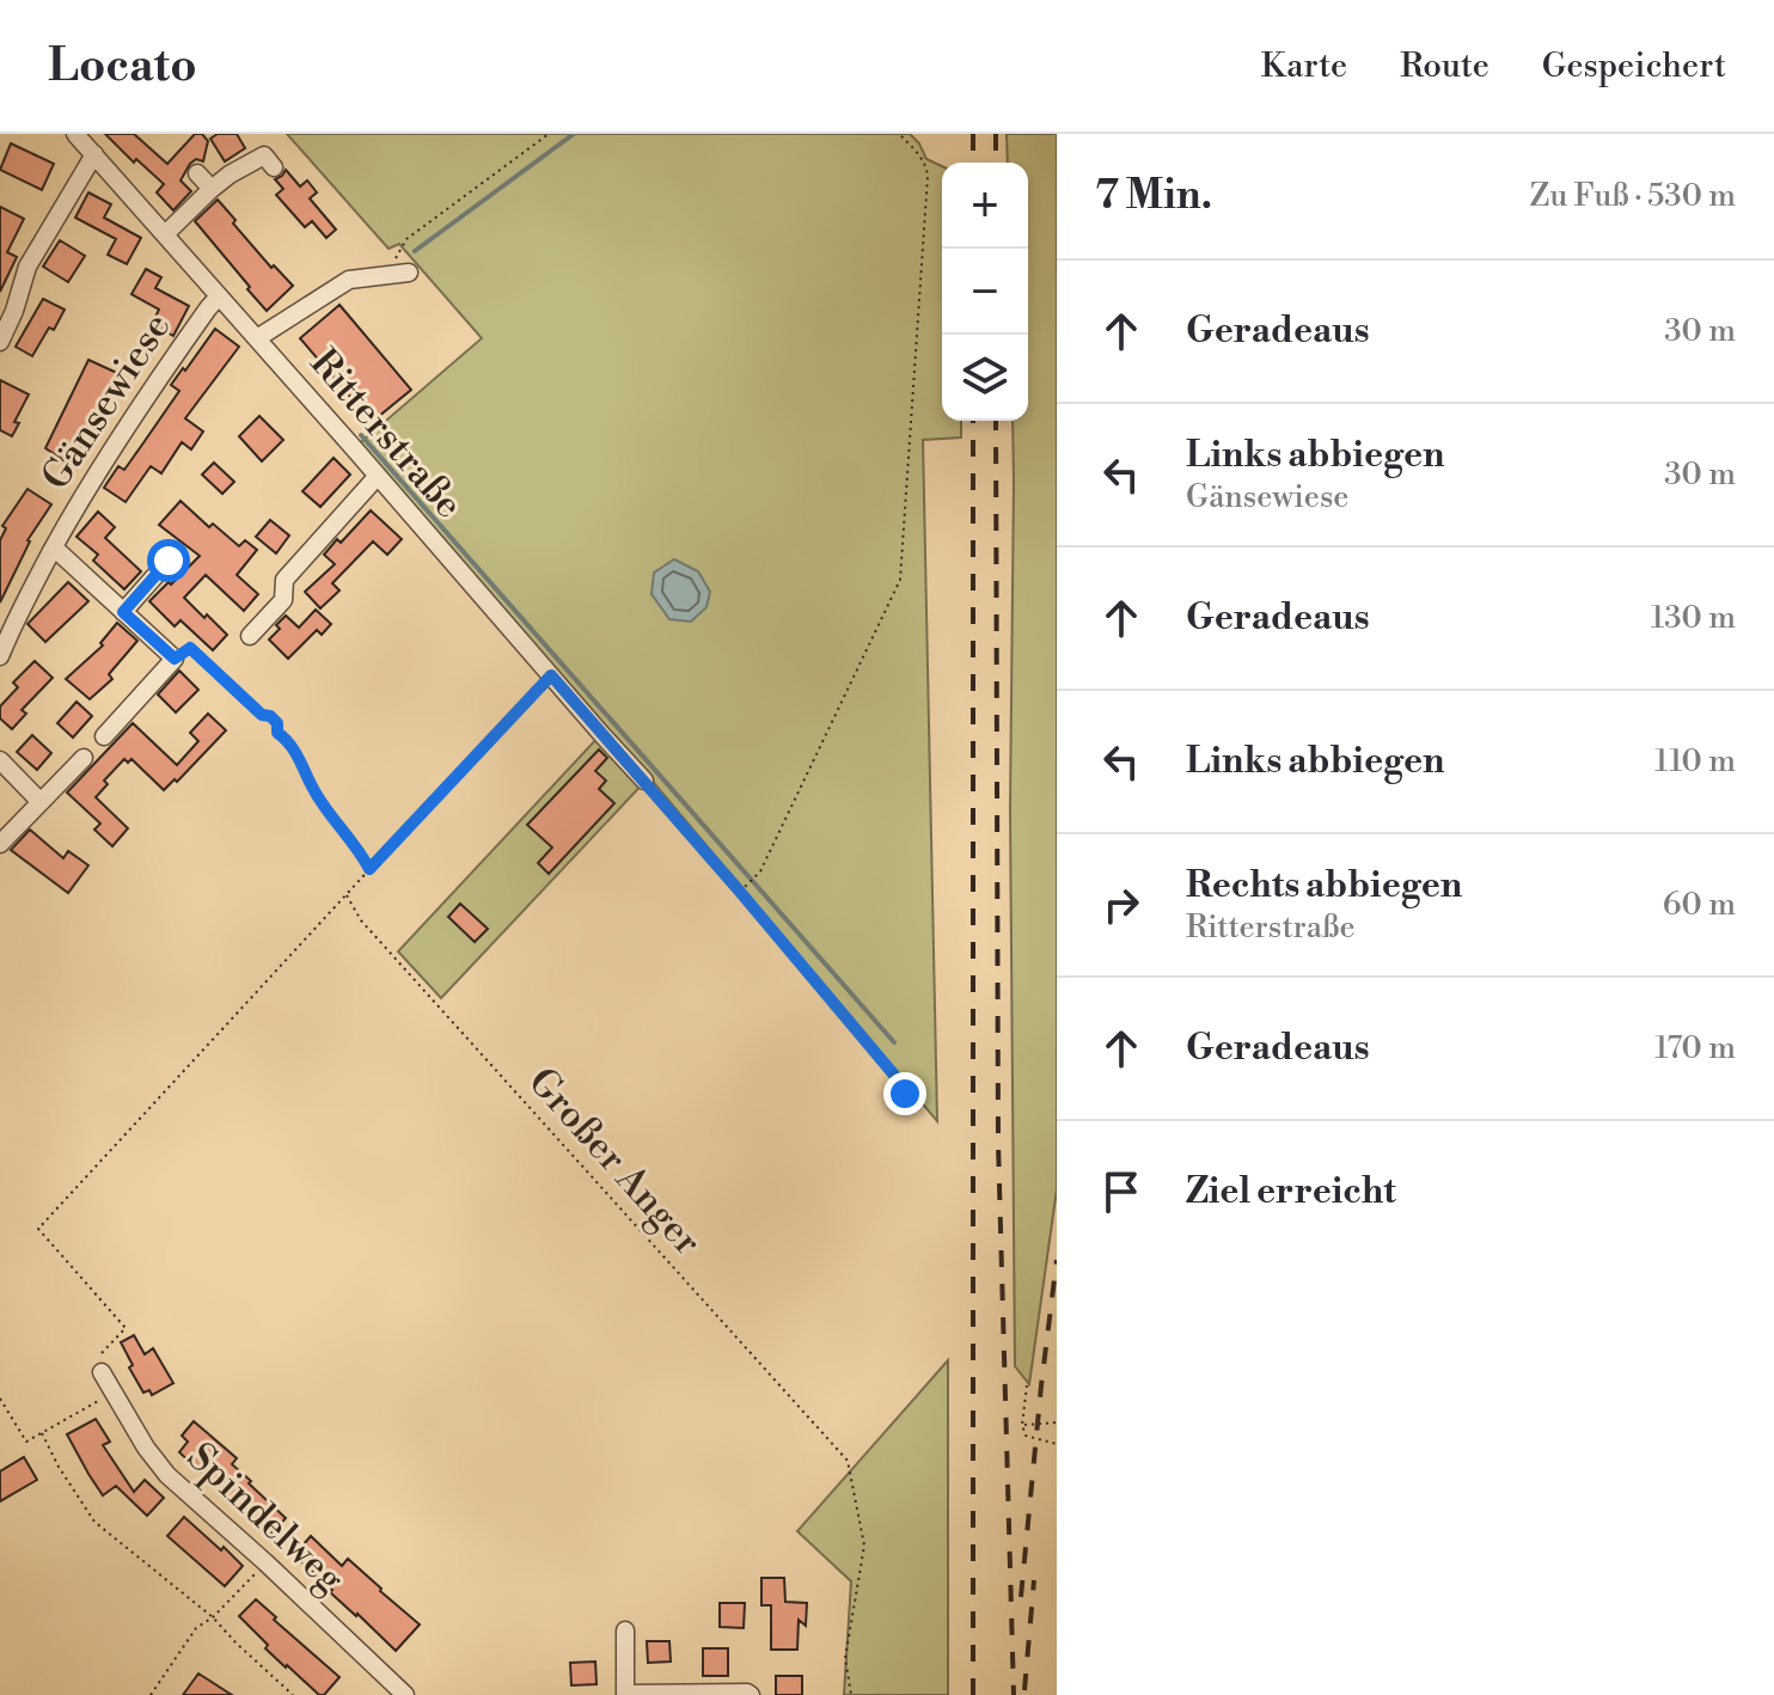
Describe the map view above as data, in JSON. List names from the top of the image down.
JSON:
{
  "streets": {
    "street": ["Gänsewiese", "Ritterstraße", "Spindelweg"],
    "path": ["Großer Anger"]
  },
  "crossings": [
    ["Gänsewiese", "Ritterstraße"]
  ],
  "page": {
    "header": "Locato",
    "nav": ["Karte", "Route", "Gespeichert"],
    "heading": ["7 Min.", "Zu Fuß · 530 m"],
    "map_buttons": ["+", "−"],
    "list": [
      ["Geradeaus", "30 m"],
      ["Links abbiegen", "Gänsewiese", "30 m"],
      ["Geradeaus", "130 m"],
      ["Links abbiegen", "110 m"],
      ["Rechts abbiegen", "Ritterstraße", "60 m"],
      ["Geradeaus", "170 m"],
      "Ziel erreicht"
    ]
  }
}
